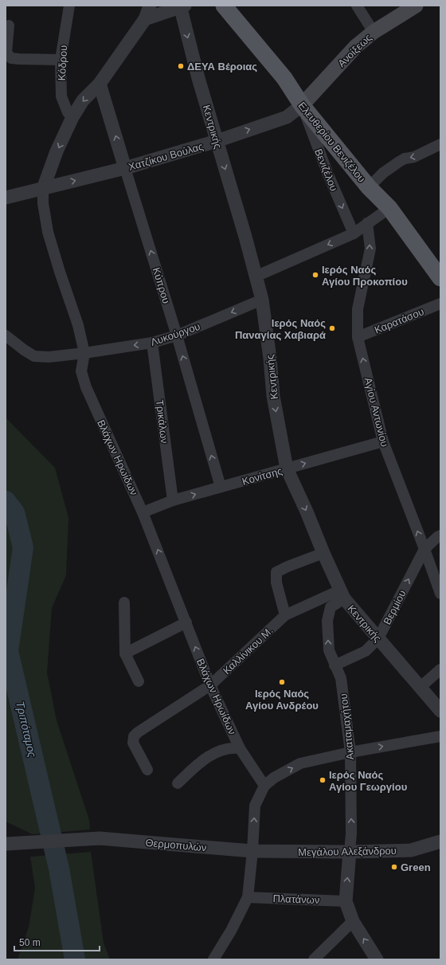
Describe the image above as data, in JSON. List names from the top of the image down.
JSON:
{
  "streets": {
    "main road": ["Ανοίξεως", "Ελευθερίου Βενιζέλου"],
    "street": [
      "Κόδρου",
      "Κεντρικής",
      "Χατζίκου Βούλας",
      "Βενιζέλου",
      "Κύπρου",
      "Καρατάσου",
      "Λυκούργου",
      "Αγίου Αντωνίου",
      "Τρικάλων",
      "Βλάχων Ηρωίδων",
      "Κονίτσης",
      "Βερμίου",
      "Καλλίνικου Μ.",
      "Ακαταμαχήτου",
      "Θερμοπυλών",
      "Μεγάλου Αλεξάνδρου",
      "Πλατάνων"
    ]
  },
  "crossings": [
    ["Ανοίξεως", "Ελευθερίου Βενιζέλου"],
    ["Ανοίξεως", "Χατζίκου Βούλας"],
    ["Ανοίξεως", "Βενιζέλου"],
    ["Κόδρου", "Βλάχων Ηρωίδων"],
    ["Κεντρικής", "Χατζίκου Βούλας"],
    ["Κεντρικής", "Λυκούργου"],
    ["Κεντρικής", "Κονίτσης"],
    ["Κεντρικής", "Βερμίου"],
    ["Κεντρικής", "Καλλίνικου Μ."],
    ["Κεντρικής", "Ακαταμαχήτου"],
    ["Ελευθερίου Βενιζέλου", "Χατζίκου Βούλας"],
    ["Ελευθερίου Βενιζέλου", "Βενιζέλου"],
    ["Χατζίκου Βούλας", "Βενιζέλου"],
    ["Χατζίκου Βούλας", "Κύπρου"],
    ["Χατζίκου Βούλας", "Βλάχων Ηρωίδων"],
    ["Κύπρου", "Λυκούργου"],
    ["Κύπρου", "Βλάχων Ηρωίδων"],
    ["Κύπρου", "Κονίτσης"],
    ["Καρατάσου", "Αγίου Αντωνίου"],
    ["Λυκούργου", "Τρικάλων"],
    ["Λυκούργου", "Βλάχων Ηρωίδων"],
    ["Αγίου Αντωνίου", "Κονίτσης"],
    ["Αγίου Αντωνίου", "Βερμίου"],
    ["Τρικάλων", "Κονίτσης"],
    ["Βλάχων Ηρωίδων", "Κονίτσης"],
    ["Βλάχων Ηρωίδων", "Καλλίνικου Μ."],
    ["Βερμίου", "Ακαταμαχήτου"],
    ["Καλλίνικου Μ.", "Ακαταμαχήτου"],
    ["Ακαταμαχήτου", "Μεγάλου Αλεξάνδρου"],
    ["Ακαταμαχήτου", "Πλατάνων"],
    ["Θερμοπυλών", "Μεγάλου Αλεξάνδρου"]
  ],
  "one_way": [
    "Κεντρικής",
    "Χατζίκου Βούλας",
    "Βενιζέλου",
    "Κύπρου",
    "Λυκούργου",
    "Αγίου Αντωνίου",
    "Κονίτσης",
    "Βερμίου"
  ],
  "water": ["Τριπόταμος"],
  "places": [
    "ΔΕΥΑ Βέροιας",
    "Ιερός Ναός Αγίου Προκοπίου",
    "Ιερός Ναός Παναγίας Χαβιαρά",
    "Ιερός Ναός Αγίου Ανδρέου",
    "Ιερός Ναός Αγίου Γεωργίου",
    "Green"
  ],
  "scale_bar": "50 m"
}
